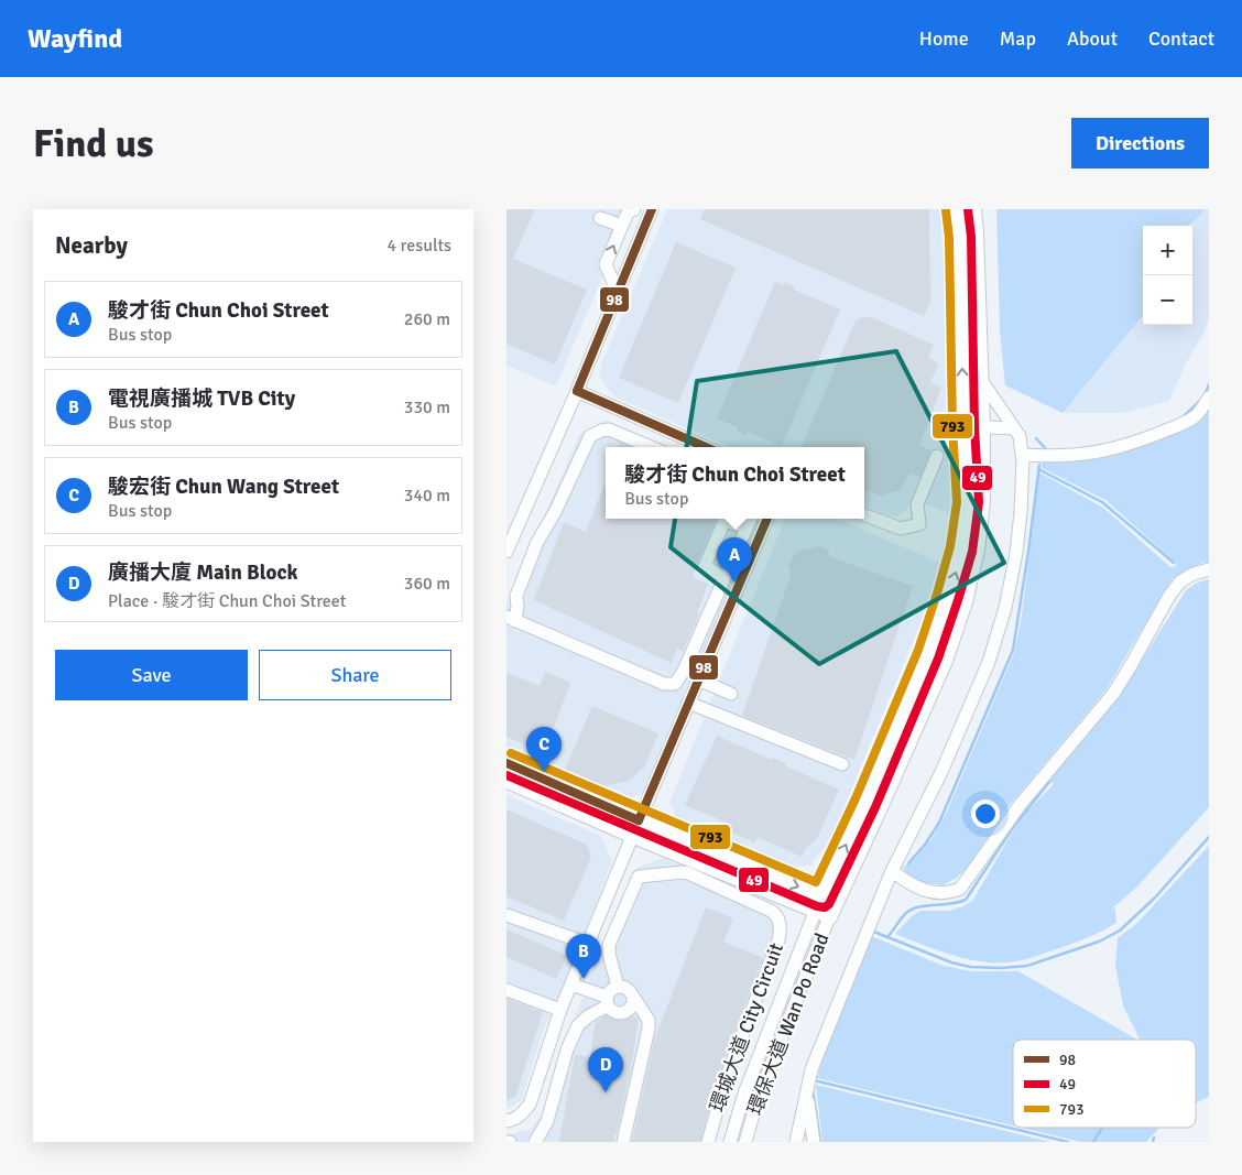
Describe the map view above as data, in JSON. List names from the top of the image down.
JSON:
{
  "streets": {
    "main road": ["環保大道 Wan Po Road"],
    "street": ["環城大道 City Circuit"]
  },
  "lines": ["transit line 98", "transit line 49", "transit line 793"],
  "legend": ["98", "49", "793"],
  "page": {
    "header": "Wayfind",
    "nav": [
      "Home",
      "Map",
      "About",
      "Contact"
    ],
    "buttons": [
      "Directions",
      ["Save", "Share"]
    ],
    "title": "Find us",
    "heading": ["Nearby", "4 results"],
    "map_buttons": ["+", "−"],
    "list": [
      {
        "mark": "A",
        "name": "駿才街 Chun Choi Street",
        "note": "Bus stop",
        "value": "260 m"
      },
      {
        "mark": "B",
        "name": "電視廣播城 TVB City",
        "note": "Bus stop",
        "value": "330 m"
      },
      {
        "mark": "C",
        "name": "駿宏街 Chun Wang Street",
        "note": "Bus stop",
        "value": "340 m"
      },
      {
        "mark": "D",
        "name": "廣播大廈 Main Block",
        "note": "Place · 駿才街 Chun Choi Street",
        "value": "360 m"
      }
    ],
    "popup": ["駿才街 Chun Choi Street", "Bus stop"],
    "pins": [
      "A",
      "C",
      "B",
      "D"
    ]
  }
}
